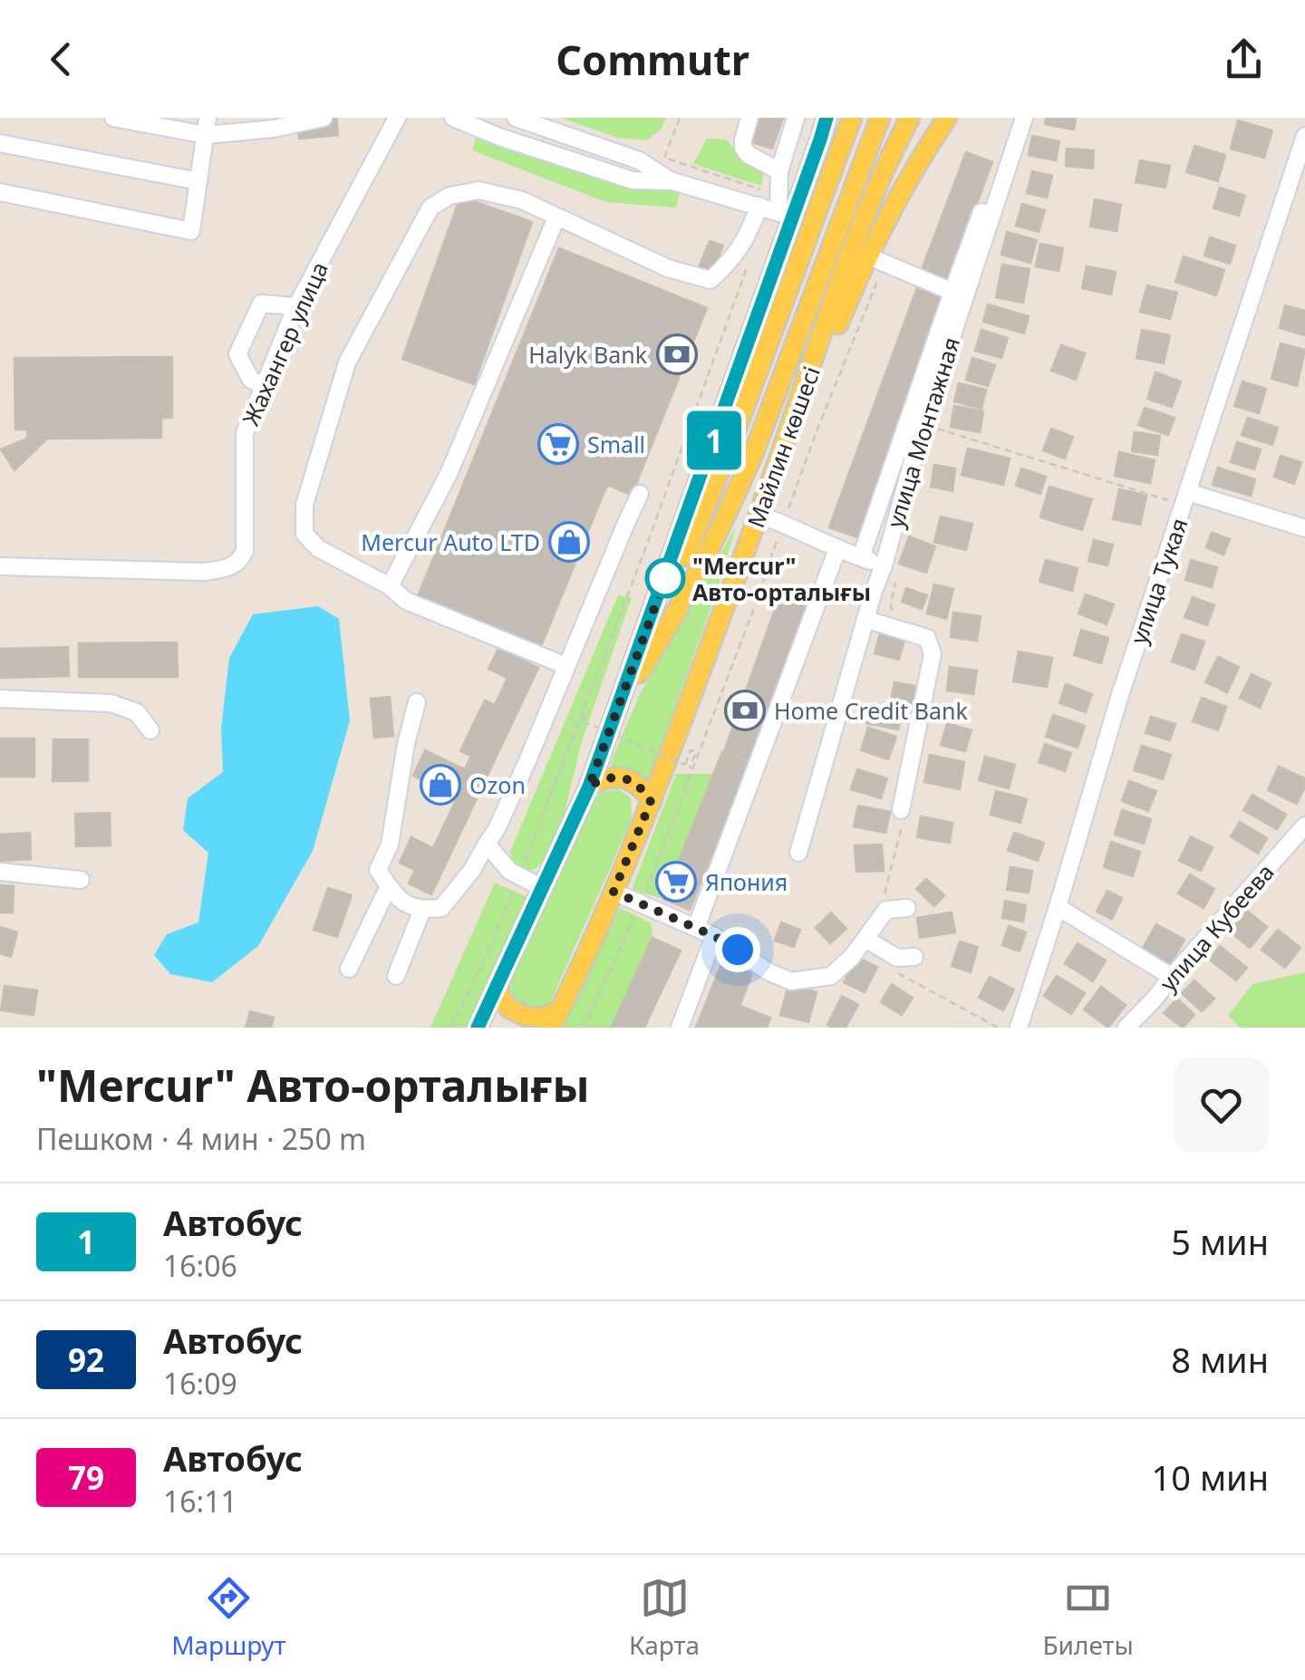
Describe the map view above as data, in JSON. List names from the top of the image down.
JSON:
{
  "streets": {
    "main road": ["Майлин көшесі"],
    "street": [
      "Жахангер улица",
      "улица Монтажная",
      "улица Тукая",
      "улица Кубеева"
    ]
  },
  "places": {
    "bank": ["Halyk Bank", "Home Credit Bank"],
    "supermarket": ["Small", "Япония"],
    "shop": ["Mercur Auto LTD", "Ozon"],
    "other": ["\"Mercur\" Авто-орталығы"]
  },
  "lines": ["bus line 1"],
  "page": {
    "header": "Commutr",
    "on_map": "1",
    "heading": ["\"Mercur\" Авто-орталығы", "Пешком · 4 мин · 250 m"],
    "list": [
      {
        "mark": "1",
        "name": "Автобус",
        "note": "16:06",
        "value": "5 мин"
      },
      {
        "mark": "92",
        "name": "Автобус",
        "note": "16:09",
        "value": "8 мин"
      },
      {
        "mark": "79",
        "name": "Автобус",
        "note": "16:11",
        "value": "10 мин"
      }
    ],
    "tabs": ["Маршрут", "Карта", "Билеты"]
  }
}
